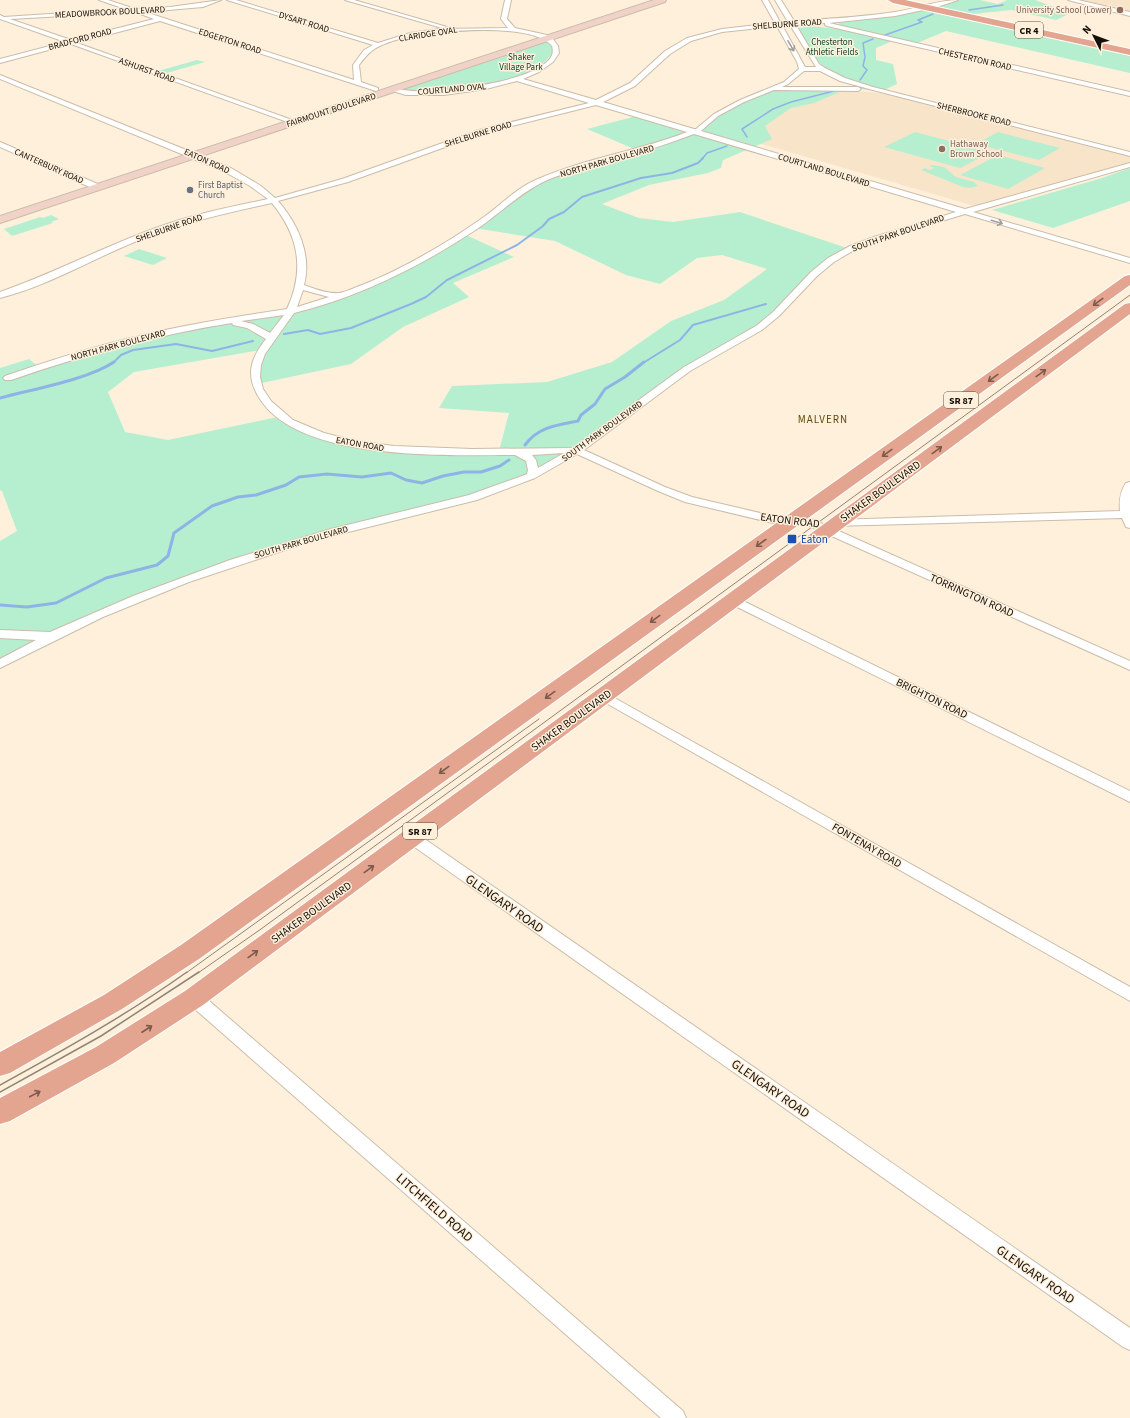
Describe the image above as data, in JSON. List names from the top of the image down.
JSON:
{
  "streets": {
    "main road": [
      "CR 4",
      "FAIRMOUNT BOULEVARD",
      "SR 87",
      "SHAKER BOULEVARD"
    ],
    "street": [
      "MEADOWBROOK BOULEVARD",
      "DYSART ROAD",
      "SHELBURNE ROAD",
      "CLARIDGE OVAL",
      "BRADFORD ROAD",
      "EDGERTON ROAD",
      "CHESTERTON ROAD",
      "ASHURST ROAD",
      "COURTLAND OVAL",
      "SHERBROOKE ROAD",
      "EATON ROAD",
      "NORTH PARK BOULEVARD",
      "CANTERBURY ROAD",
      "COURTLAND BOULEVARD",
      "SOUTH PARK BOULEVARD",
      "TORRINGTON ROAD",
      "BRIGHTON ROAD",
      "FONTENAY ROAD",
      "GLENGARY ROAD",
      "LITCHFIELD ROAD"
    ]
  },
  "crossings": [
    ["MEADOWBROOK BOULEVARD", "EDGERTON ROAD"],
    ["MEADOWBROOK BOULEVARD", "ASHURST ROAD"],
    ["DYSART ROAD", "CLARIDGE OVAL"],
    ["SHELBURNE ROAD", "CR 4"],
    ["SHELBURNE ROAD", "CHESTERTON ROAD"],
    ["SHELBURNE ROAD", "EATON ROAD"],
    ["SHELBURNE ROAD", "COURTLAND BOULEVARD"],
    ["CLARIDGE OVAL", "EDGERTON ROAD"],
    ["CLARIDGE OVAL", "COURTLAND OVAL"],
    ["CLARIDGE OVAL", "FAIRMOUNT BOULEVARD"],
    ["BRADFORD ROAD", "EDGERTON ROAD"],
    ["BRADFORD ROAD", "ASHURST ROAD"],
    ["ASHURST ROAD", "FAIRMOUNT BOULEVARD"],
    ["COURTLAND OVAL", "FAIRMOUNT BOULEVARD"],
    ["COURTLAND OVAL", "COURTLAND BOULEVARD"],
    ["FAIRMOUNT BOULEVARD", "EATON ROAD"],
    ["FAIRMOUNT BOULEVARD", "CANTERBURY ROAD"],
    ["SHERBROOKE ROAD", "NORTH PARK BOULEVARD"],
    ["EATON ROAD", "NORTH PARK BOULEVARD"],
    ["EATON ROAD", "SOUTH PARK BOULEVARD"],
    ["EATON ROAD", "SR 87"],
    ["EATON ROAD", "SHAKER BOULEVARD"],
    ["EATON ROAD", "TORRINGTON ROAD"],
    ["NORTH PARK BOULEVARD", "COURTLAND BOULEVARD"],
    ["COURTLAND BOULEVARD", "SOUTH PARK BOULEVARD"],
    ["SHAKER BOULEVARD", "TORRINGTON ROAD"],
    ["SHAKER BOULEVARD", "BRIGHTON ROAD"],
    ["SHAKER BOULEVARD", "FONTENAY ROAD"],
    ["SHAKER BOULEVARD", "GLENGARY ROAD"],
    ["SHAKER BOULEVARD", "LITCHFIELD ROAD"]
  ],
  "districts": ["MALVERN"],
  "parks": ["Chesterton Athletic Fields", "Shaker Village Park"],
  "places": {
    "other": ["University School (Lower)", "Hathaway Brown School", "First Baptist Church"],
    "transit": ["Eaton"]
  },
  "north": "top left"
}
